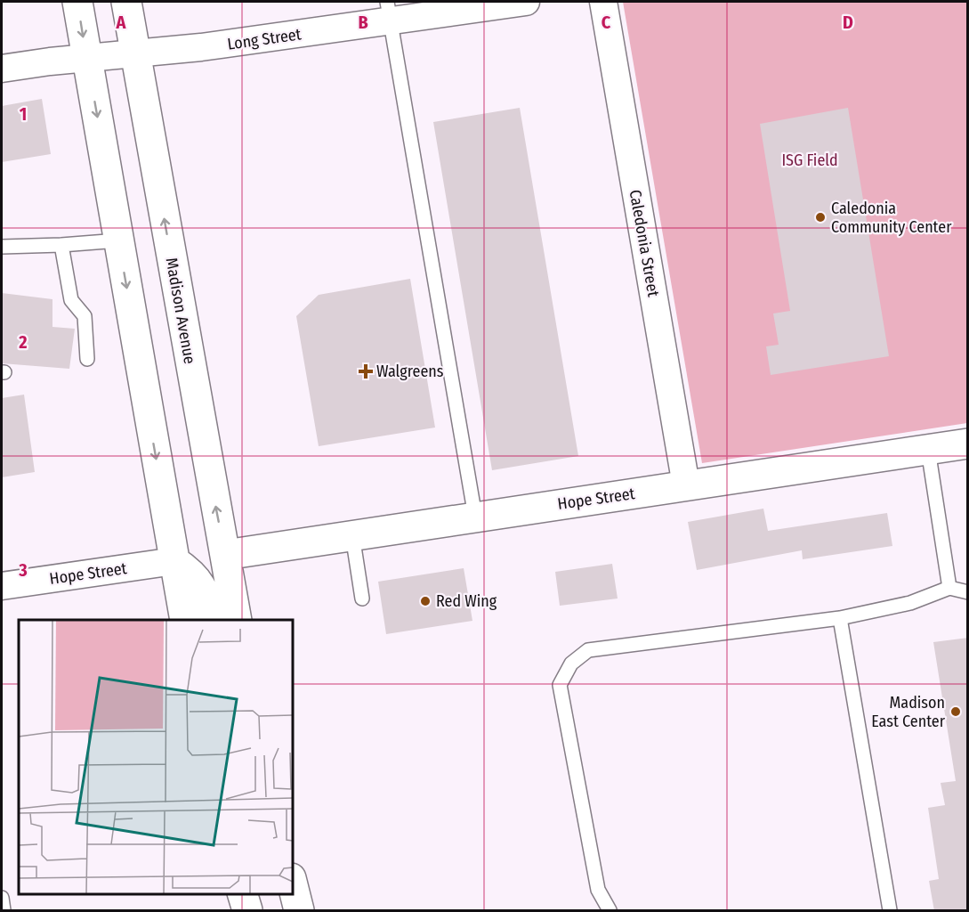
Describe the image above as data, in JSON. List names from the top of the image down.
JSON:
{
  "streets": {
    "main road": ["Madison Avenue", "Hope Street"],
    "street": ["Long Street", "Caledonia Street"]
  },
  "crossings": [
    ["Long Street", "Madison Avenue"],
    ["Caledonia Street", "Hope Street"],
    ["Madison Avenue", "Hope Street"]
  ],
  "parks": ["ISG Field"],
  "places": {
    "other": ["Caledonia Community Center", "Red Wing", "Madison East Center"],
    "health": ["Walgreens"]
  },
  "grid": {
    "columns": [
      "A",
      "B",
      "C",
      "D"
    ],
    "rows": ["1", "2", "3"]
  }
}
